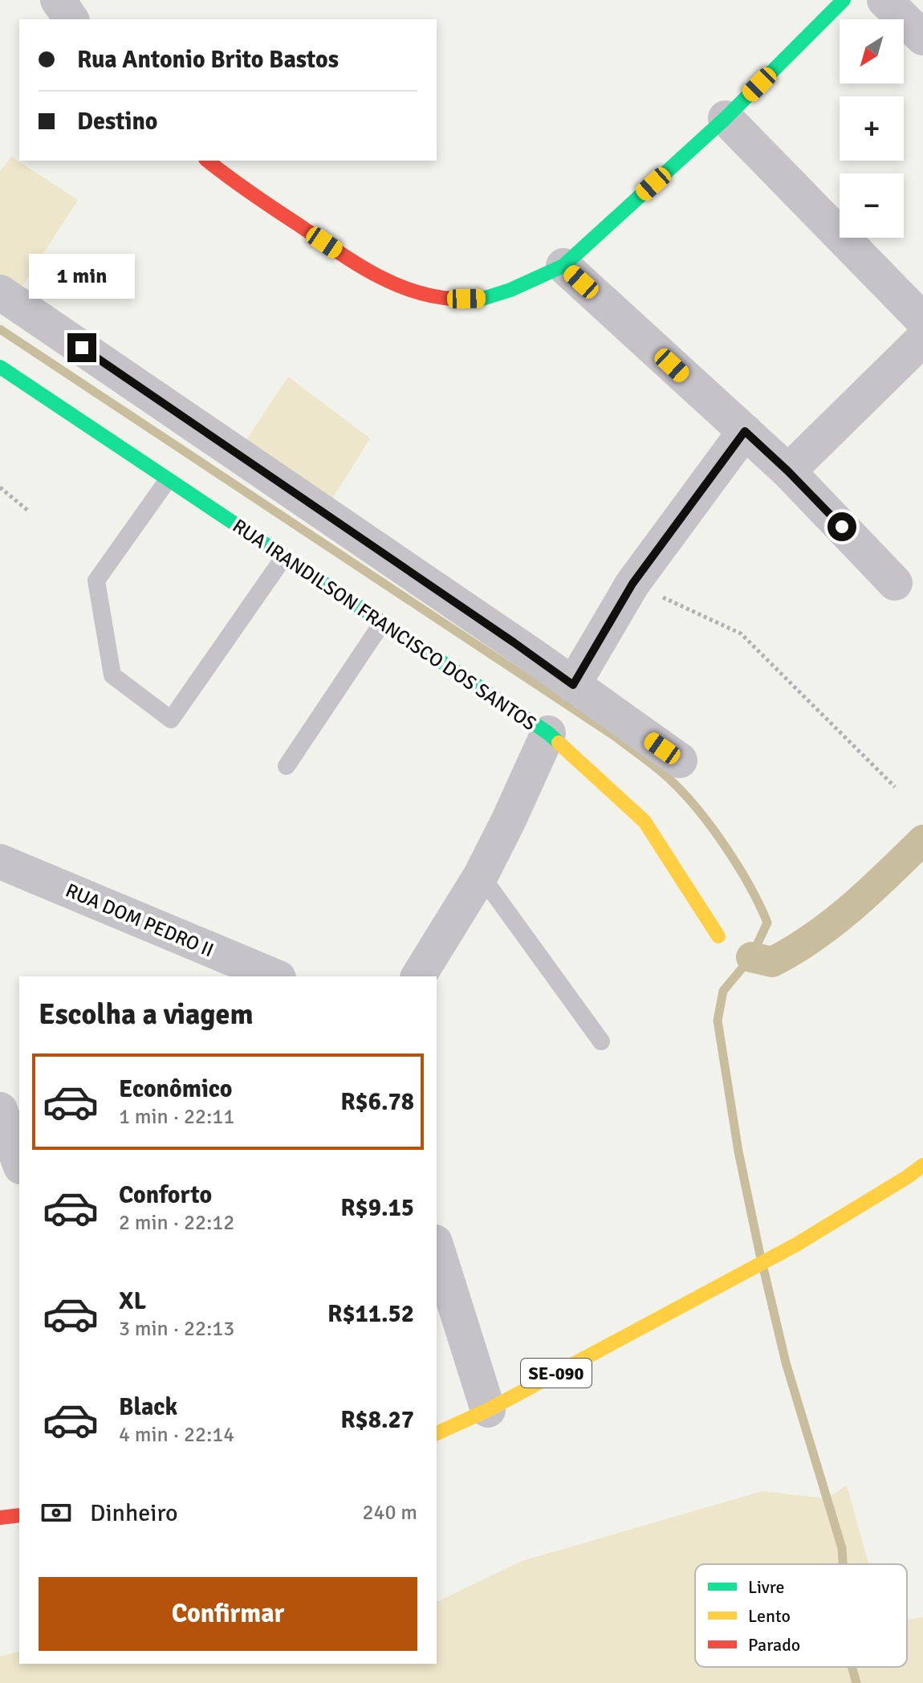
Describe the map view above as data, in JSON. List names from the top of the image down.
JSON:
{
  "streets": {
    "street": ["RUA IRANDILSON FRANCISCO DOS SANTOS", "RUA DOM PEDRO II", "SE-090"]
  },
  "legend": ["Livre", "Lento", "Parado"],
  "north": "bottom left",
  "page": {
    "map_buttons": ["+", "−"],
    "banner": ["Rua Antonio Brito Bastos", "Destino"],
    "bubble": "1 min",
    "heading": "Escolha a viagem",
    "list": [
      {
        "name": "Econômico",
        "note": "1 min · 22:11",
        "value": "R$6.78"
      },
      {
        "name": "Conforto",
        "note": "2 min · 22:12",
        "value": "R$9.15"
      },
      {
        "name": "XL",
        "note": "3 min · 22:13",
        "value": "R$11.52"
      },
      {
        "name": "Black",
        "note": "4 min · 22:14",
        "value": "R$8.27"
      }
    ],
    "pay": ["Dinheiro", "240 m"],
    "buttons": "Confirmar"
  }
}
